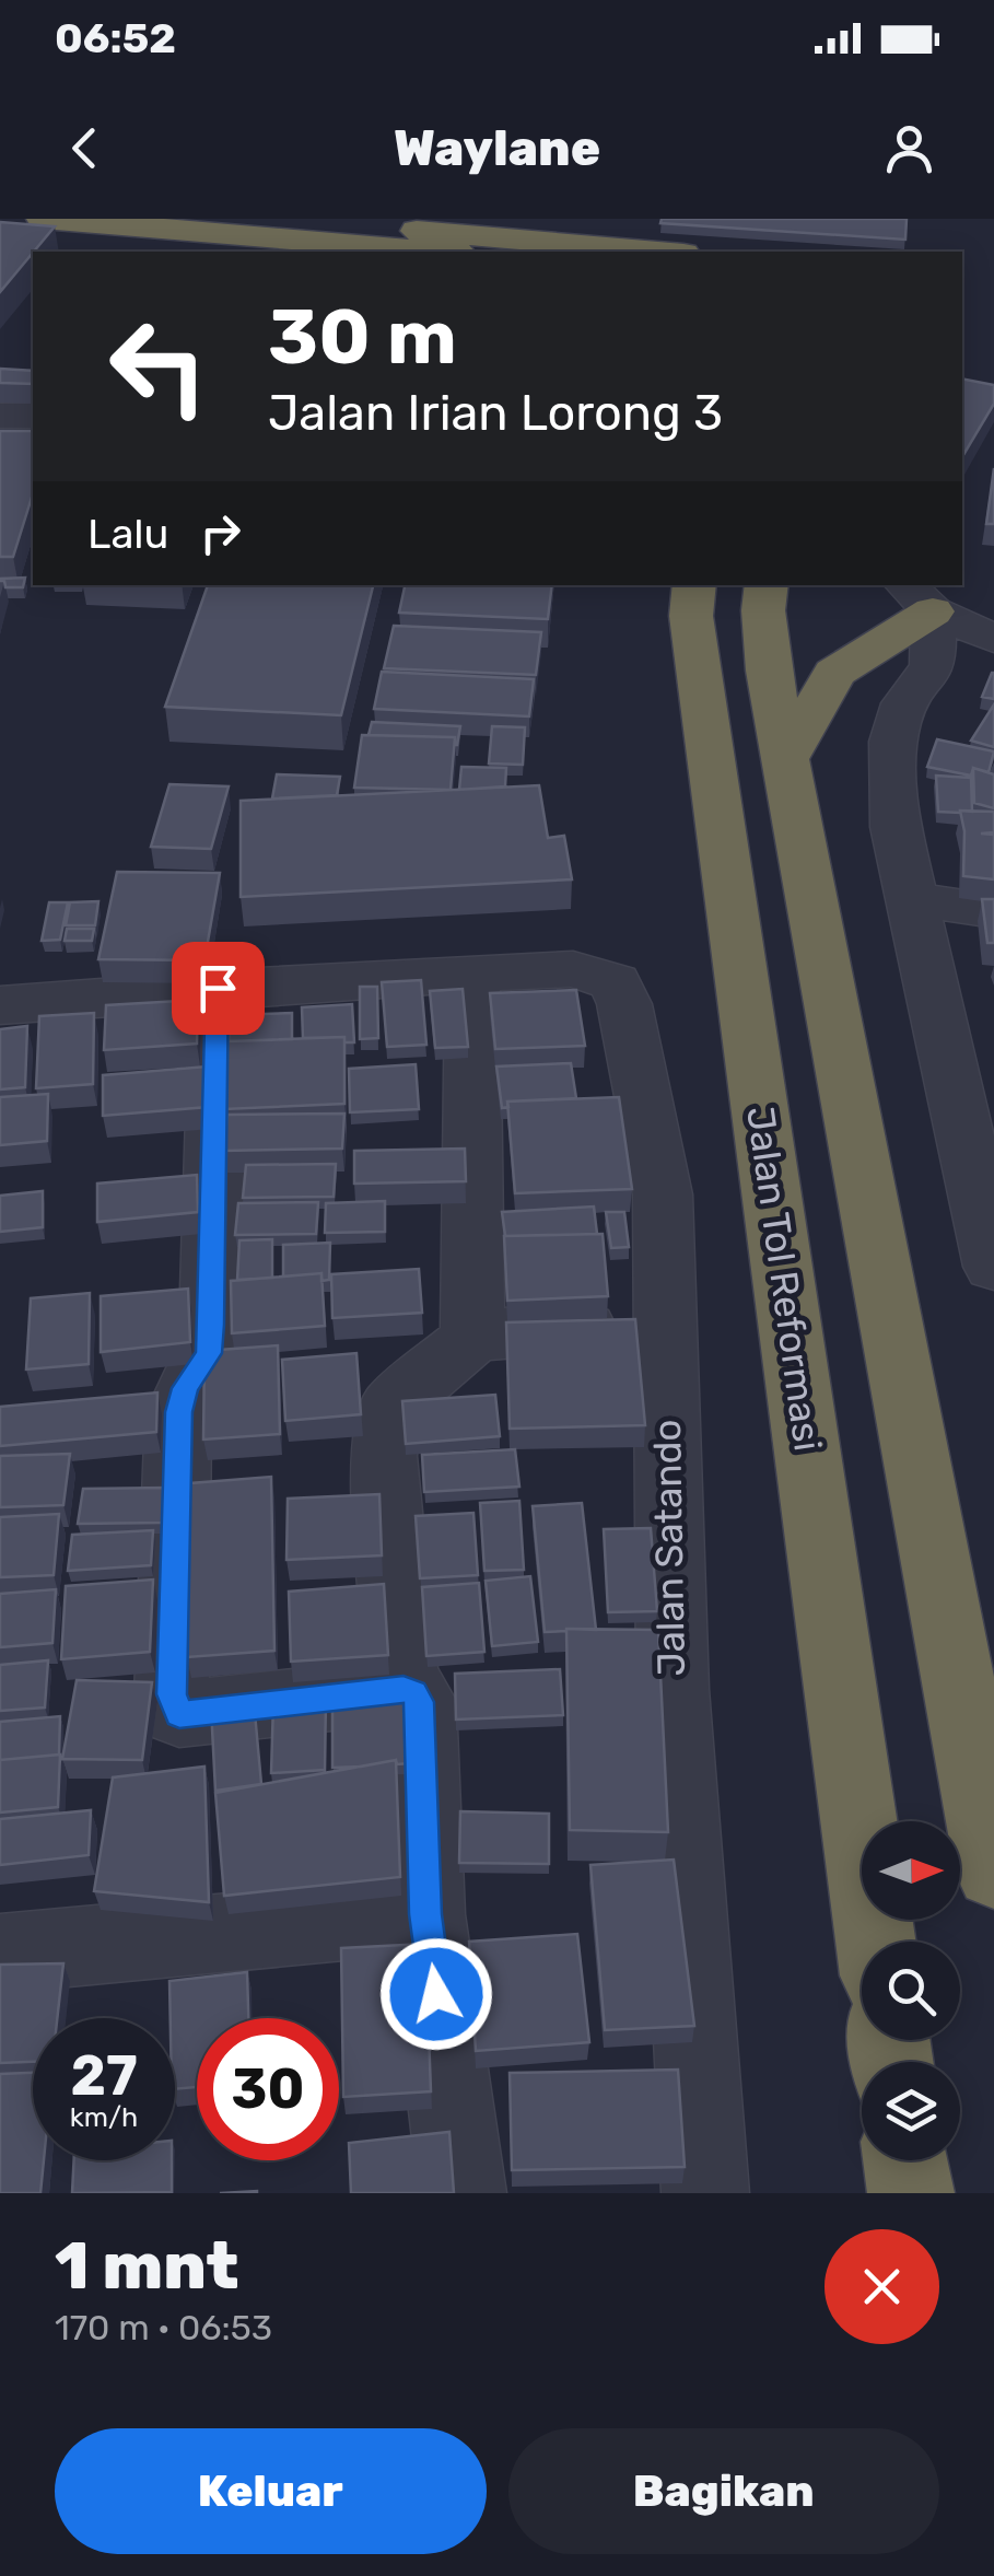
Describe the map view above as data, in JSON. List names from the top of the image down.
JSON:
{
  "streets": {
    "highway": ["Jalan Tol Reformasi"],
    "street": ["Jalan Satando"]
  },
  "north": "right",
  "page": {
    "status": "06:52",
    "header": "Waylane",
    "turn": ["30 m", "Jalan Irian Lorong 3"],
    "then": "Lalu",
    "speed": "27 km/h",
    "limit": "30",
    "heading": ["1 mnt", "170 m · 06:53"],
    "buttons": ["Keluar", "Bagikan"]
  }
}
